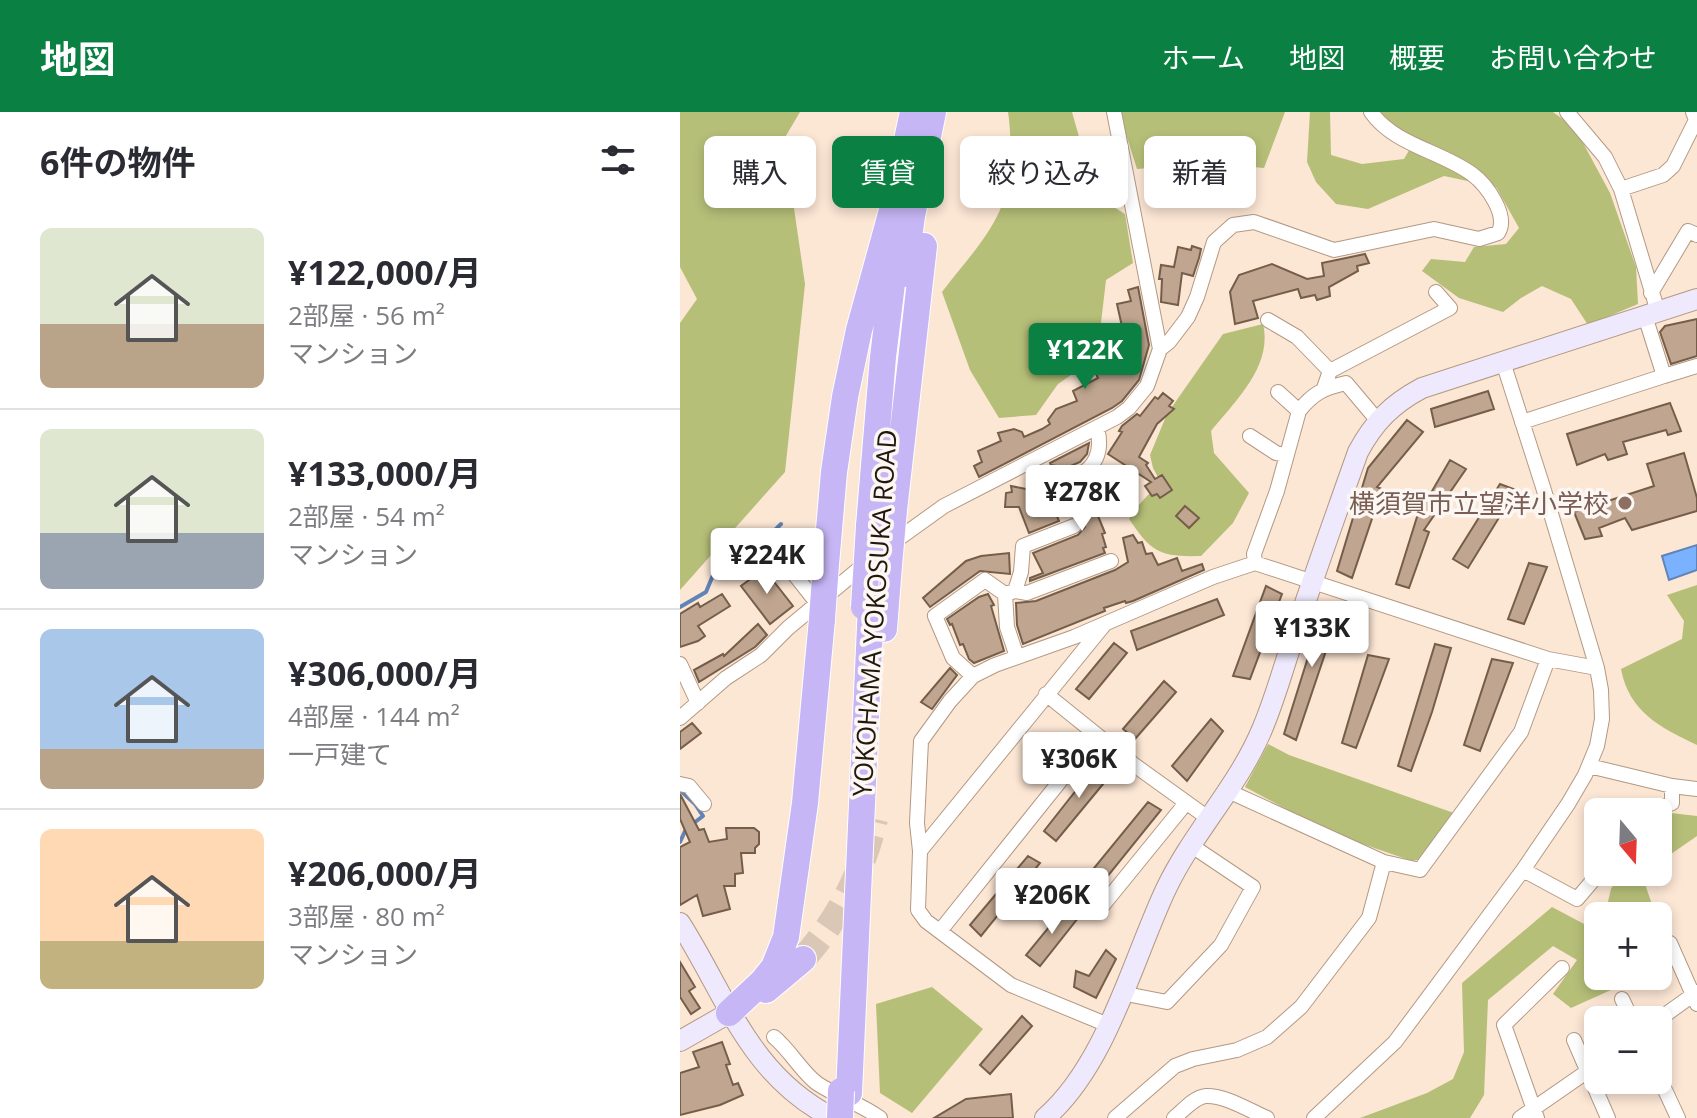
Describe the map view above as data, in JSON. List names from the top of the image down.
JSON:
{
  "streets": {
    "highway": ["YOKOHAMA YOKOSUKA ROAD"]
  },
  "places": ["横須賀市立望洋小学校"],
  "north": "bottom",
  "page": {
    "header": "地図",
    "nav": [
      "ホーム",
      "地図",
      "概要",
      "お問い合わせ"
    ],
    "heading": "6件の物件",
    "chip": [
      "購入",
      "賃貸",
      "絞り込み",
      "新着"
    ],
    "list": [
      {
        "name": "¥122,000/月",
        "note": "2部屋 · 56 m² · マンション"
      },
      {
        "name": "¥133,000/月",
        "note": "2部屋 · 54 m² · マンション"
      },
      {
        "name": "¥306,000/月",
        "note": "4部屋 · 144 m² · 一戸建て"
      },
      {
        "name": "¥206,000/月",
        "note": "3部屋 · 80 m² · マンション"
      }
    ],
    "price": [
      "¥122K",
      "¥278K",
      "¥224K",
      "¥133K",
      "¥306K",
      "¥206K"
    ],
    "map_buttons": ["+", "−"]
  }
}
